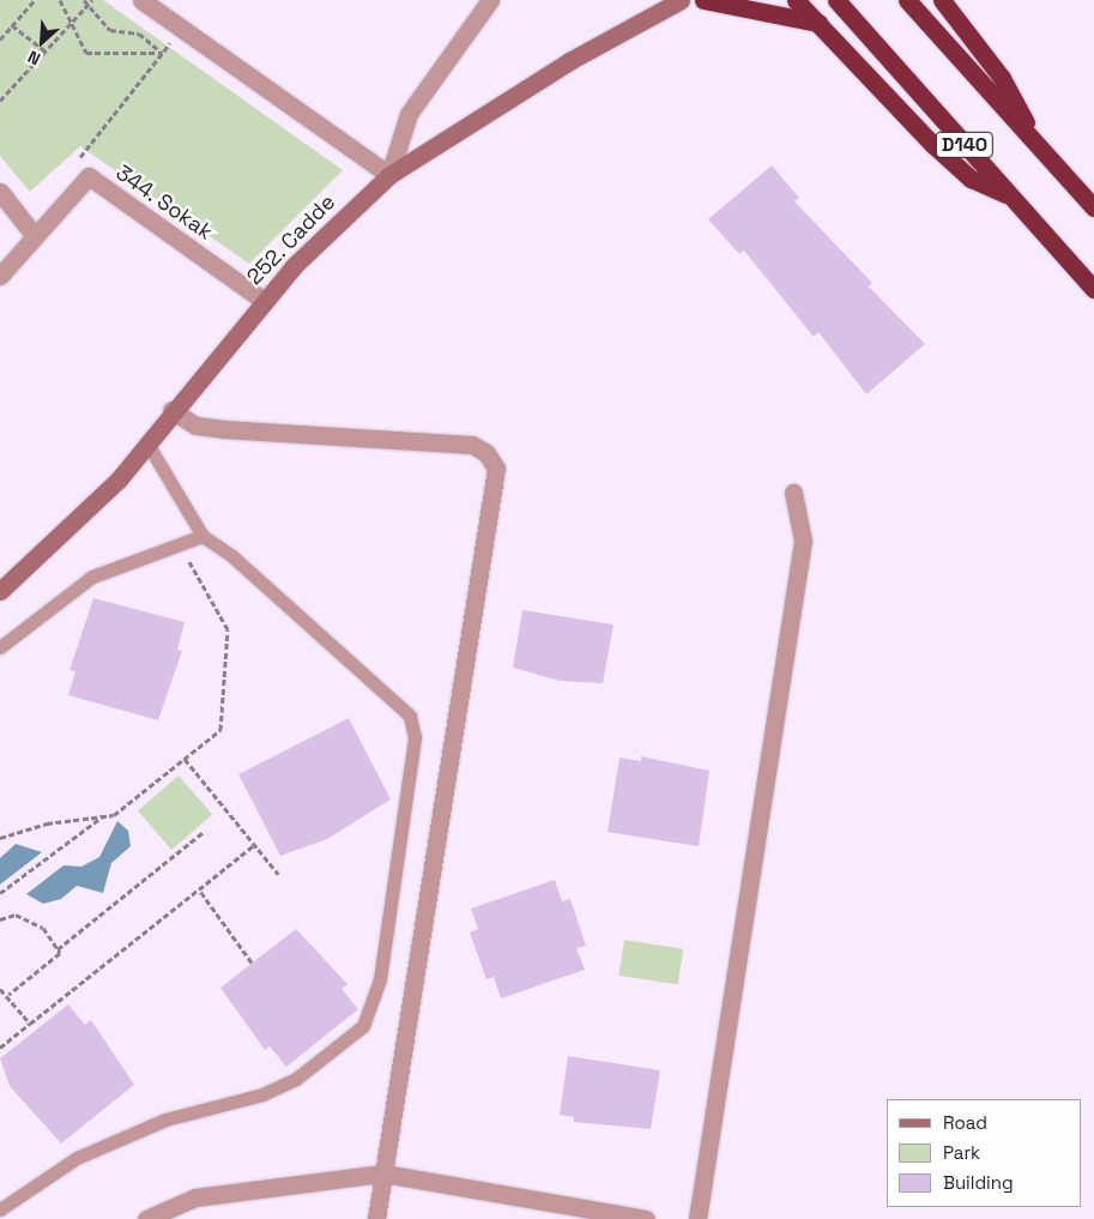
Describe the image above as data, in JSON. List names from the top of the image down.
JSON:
{
  "streets": {
    "highway": ["D140"],
    "main road": ["252. Cadde"],
    "street": ["344. Sokak"]
  },
  "crossings": [
    ["344. Sokak", "252. Cadde"]
  ],
  "legend": ["Road", "Park", "Building"],
  "north": "bottom left"
}
